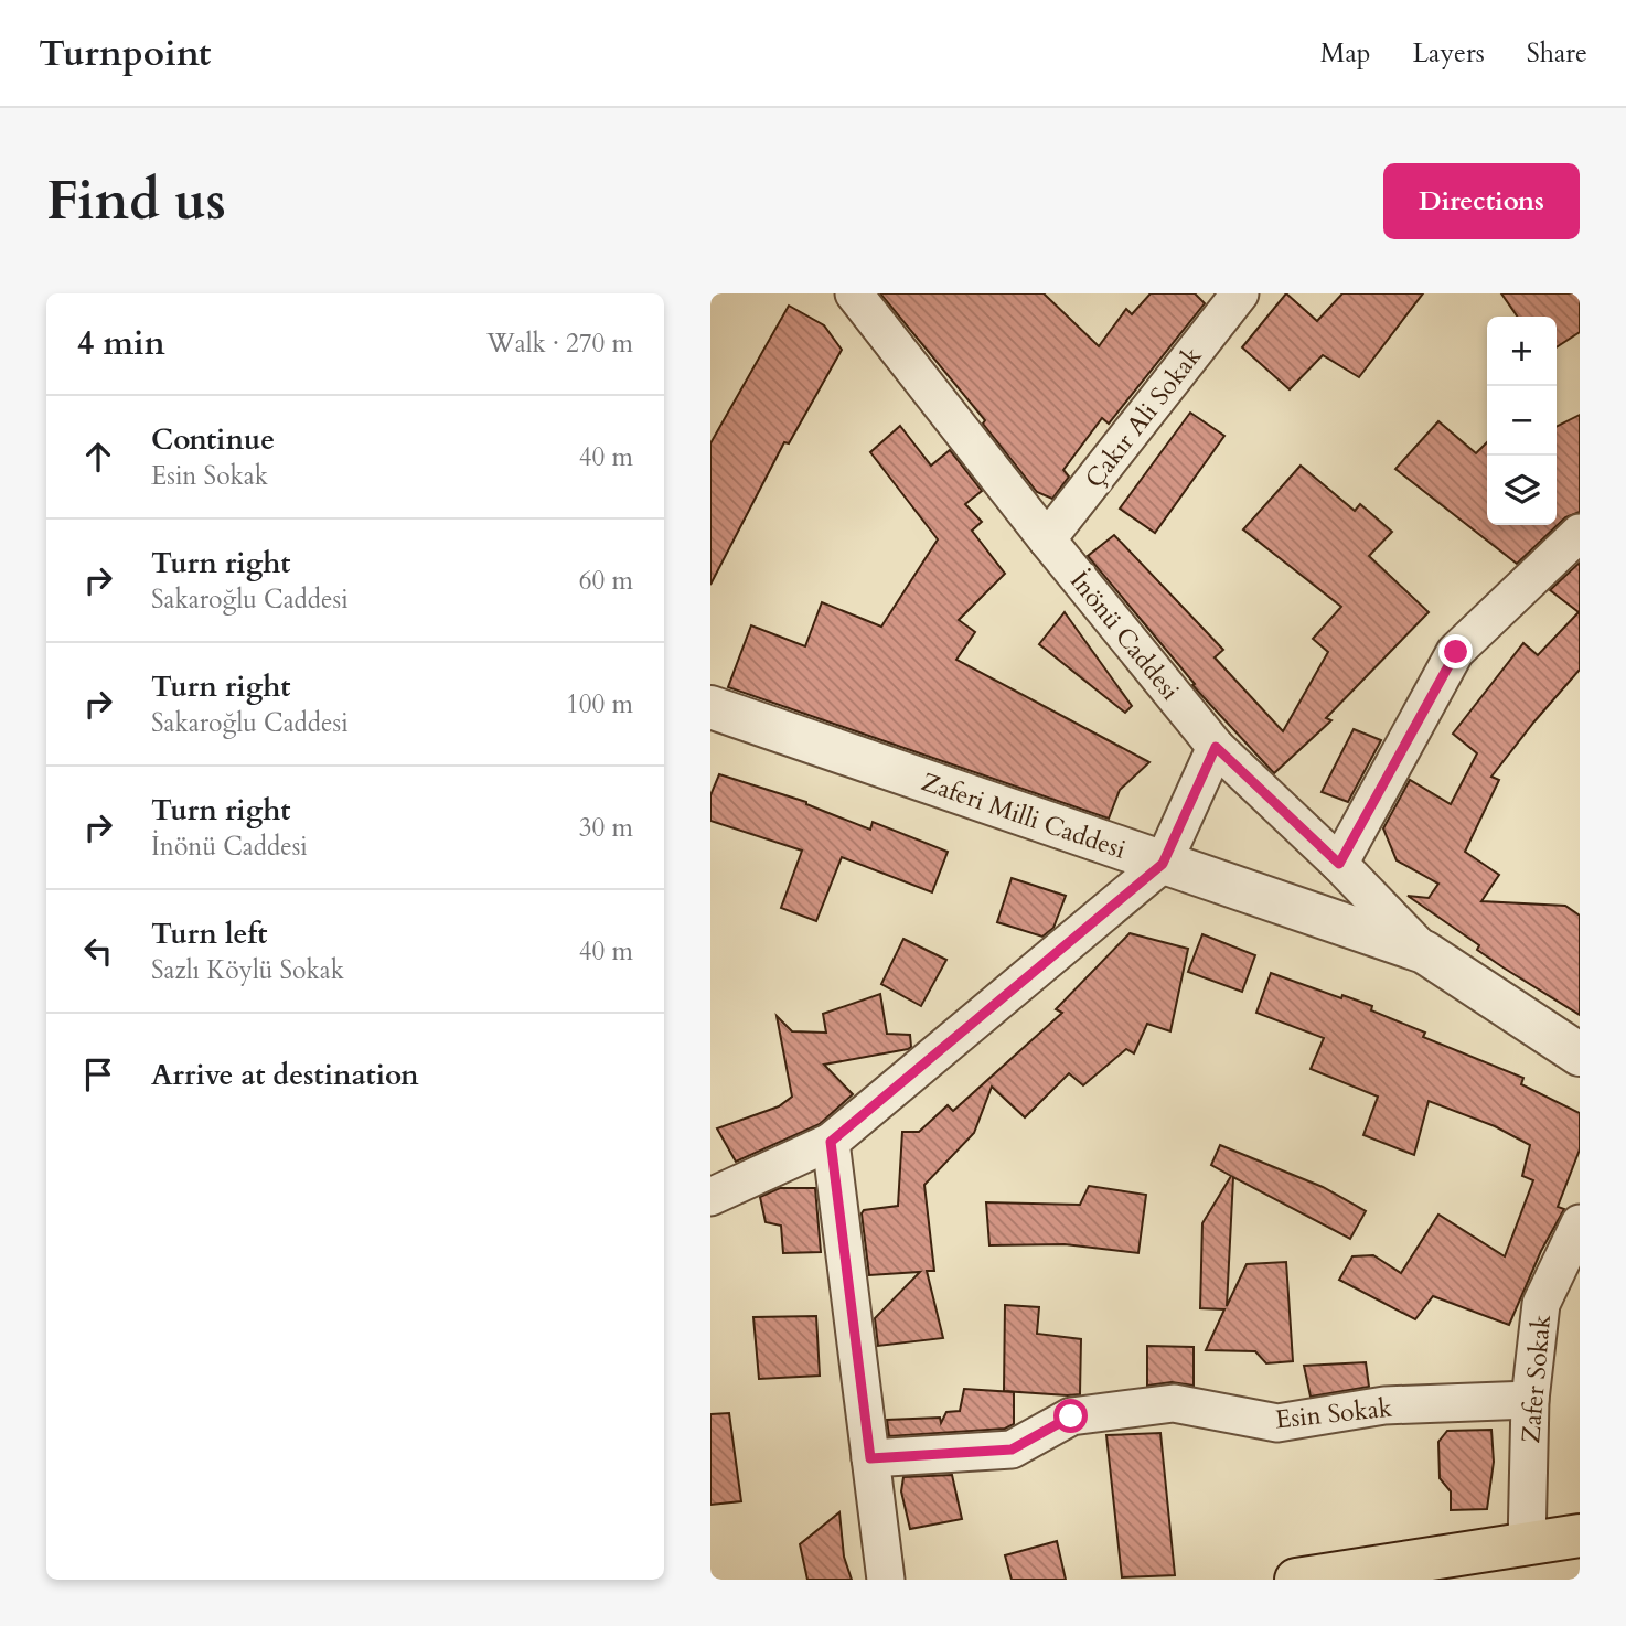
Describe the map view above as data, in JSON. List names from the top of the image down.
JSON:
{
  "streets": {
    "street": [
      "Çakır Ali Sokak",
      "İnönü Caddesi",
      "Zaferi Milli Caddesi",
      "Zafer Sokak",
      "Esin Sokak"
    ]
  },
  "crossings": [
    ["Çakır Ali Sokak", "İnönü Caddesi"],
    ["İnönü Caddesi", "Zaferi Milli Caddesi"],
    ["Zafer Sokak", "Esin Sokak"]
  ],
  "page": {
    "header": "Turnpoint",
    "nav": ["Map", "Layers", "Share"],
    "buttons": "Directions",
    "title": "Find us",
    "heading": ["4 min", "Walk · 270 m"],
    "map_buttons": ["+", "−"],
    "list": [
      ["Continue", "Esin Sokak", "40 m"],
      ["Turn right", "Sakaroğlu Caddesi", "60 m"],
      ["Turn right", "Sakaroğlu Caddesi", "100 m"],
      ["Turn right", "İnönü Caddesi", "30 m"],
      ["Turn left", "Sazlı Köylü Sokak", "40 m"],
      "Arrive at destination"
    ]
  }
}
